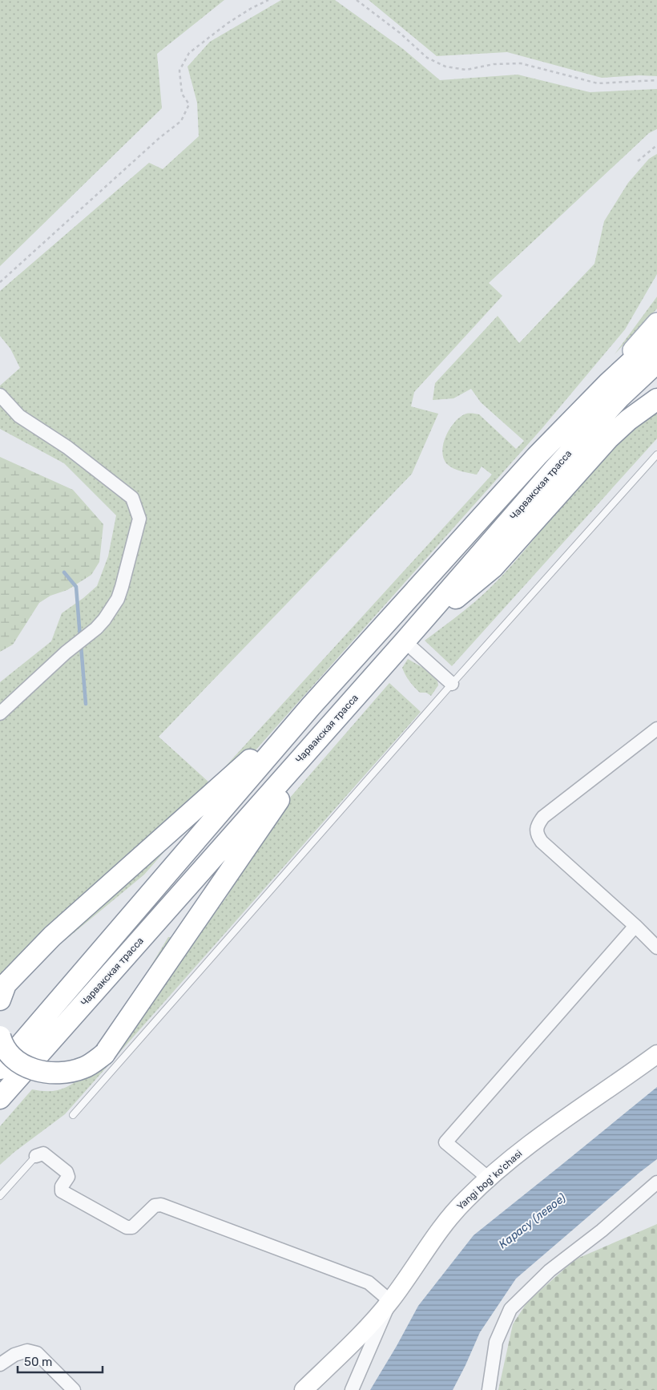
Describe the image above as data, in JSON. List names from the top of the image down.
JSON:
{
  "streets": {
    "highway": ["Чарвакская трасса"],
    "main road": ["Yangi bog' ko'chasi"]
  },
  "water": ["Карасу (левое)"],
  "scale_bar": "50 m"
}
